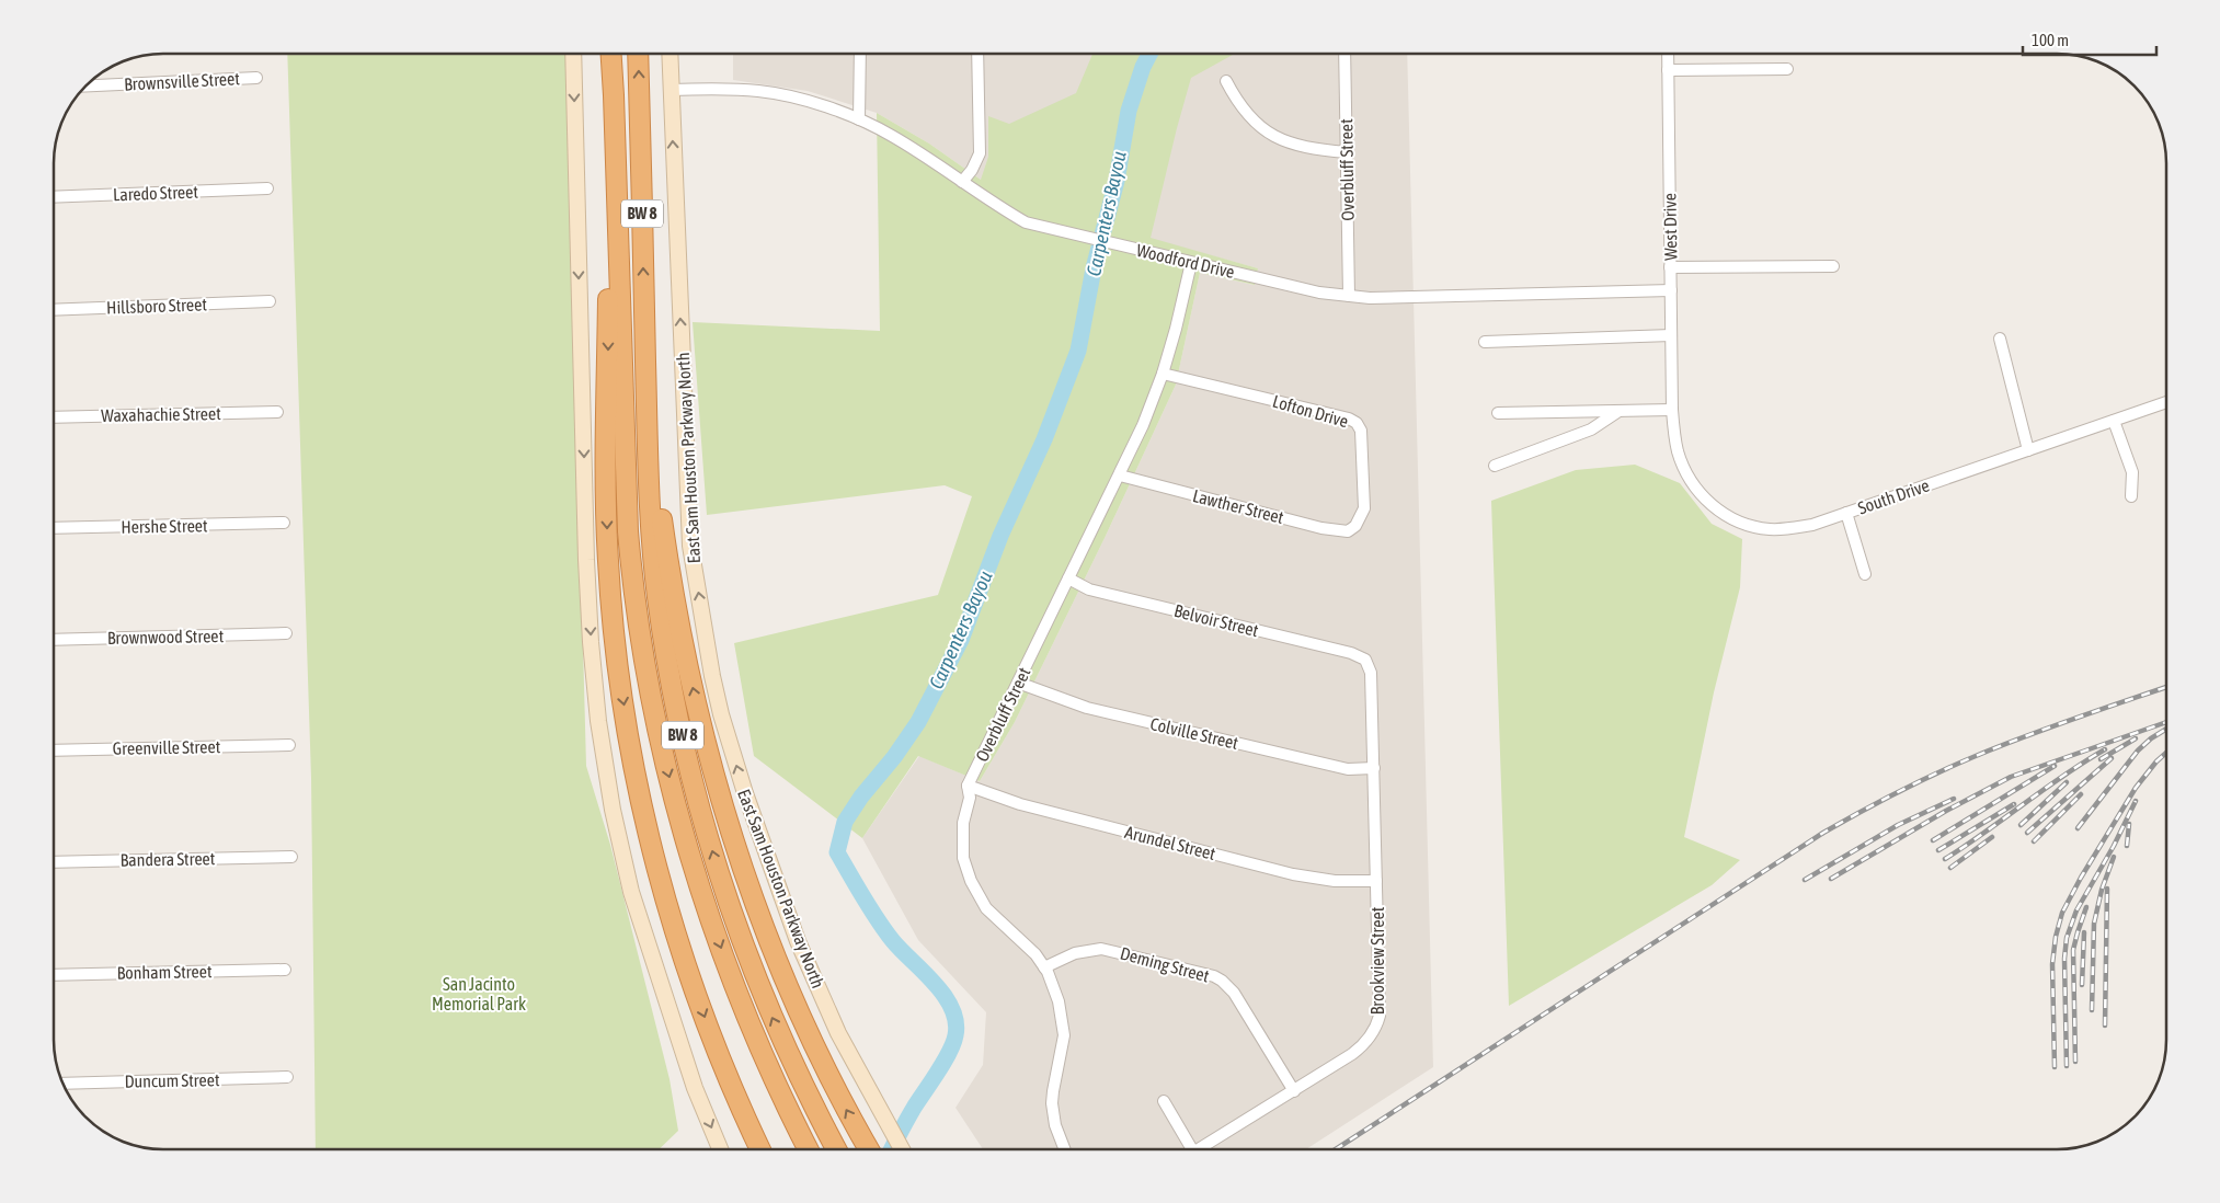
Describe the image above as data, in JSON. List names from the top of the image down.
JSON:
{
  "streets": {
    "highway": ["BW 8"],
    "main road": ["East Sam Houston Parkway North"],
    "street": [
      "Brownsville Street",
      "Overbluff Street",
      "Laredo Street",
      "West Drive",
      "Woodford Drive",
      "Hillsboro Street",
      "Lofton Drive",
      "Waxahachie Street",
      "South Drive",
      "Lawther Street",
      "Hershe Street",
      "Belvoir Street",
      "Brownwood Street",
      "Colville Street",
      "Greenville Street",
      "Arundel Street",
      "Bandera Street",
      "Brookview Street",
      "Deming Street",
      "Bonham Street",
      "Duncum Street"
    ]
  },
  "crossings": [
    ["Overbluff Street", "Woodford Drive"],
    ["Overbluff Street", "Lofton Drive"],
    ["Overbluff Street", "Lawther Street"],
    ["Overbluff Street", "Belvoir Street"],
    ["Overbluff Street", "Colville Street"],
    ["Overbluff Street", "Arundel Street"],
    ["Overbluff Street", "Deming Street"],
    ["West Drive", "Woodford Drive"],
    ["West Drive", "South Drive"],
    ["Woodford Drive", "East Sam Houston Parkway North"],
    ["Lofton Drive", "Lawther Street"],
    ["Belvoir Street", "Brookview Street"],
    ["Colville Street", "Brookview Street"],
    ["Arundel Street", "Brookview Street"],
    ["Brookview Street", "Deming Street"]
  ],
  "water": ["Carpenters Bayou"],
  "parks": ["San Jacinto Memorial Park"],
  "scale_bar": "100 m"
}
